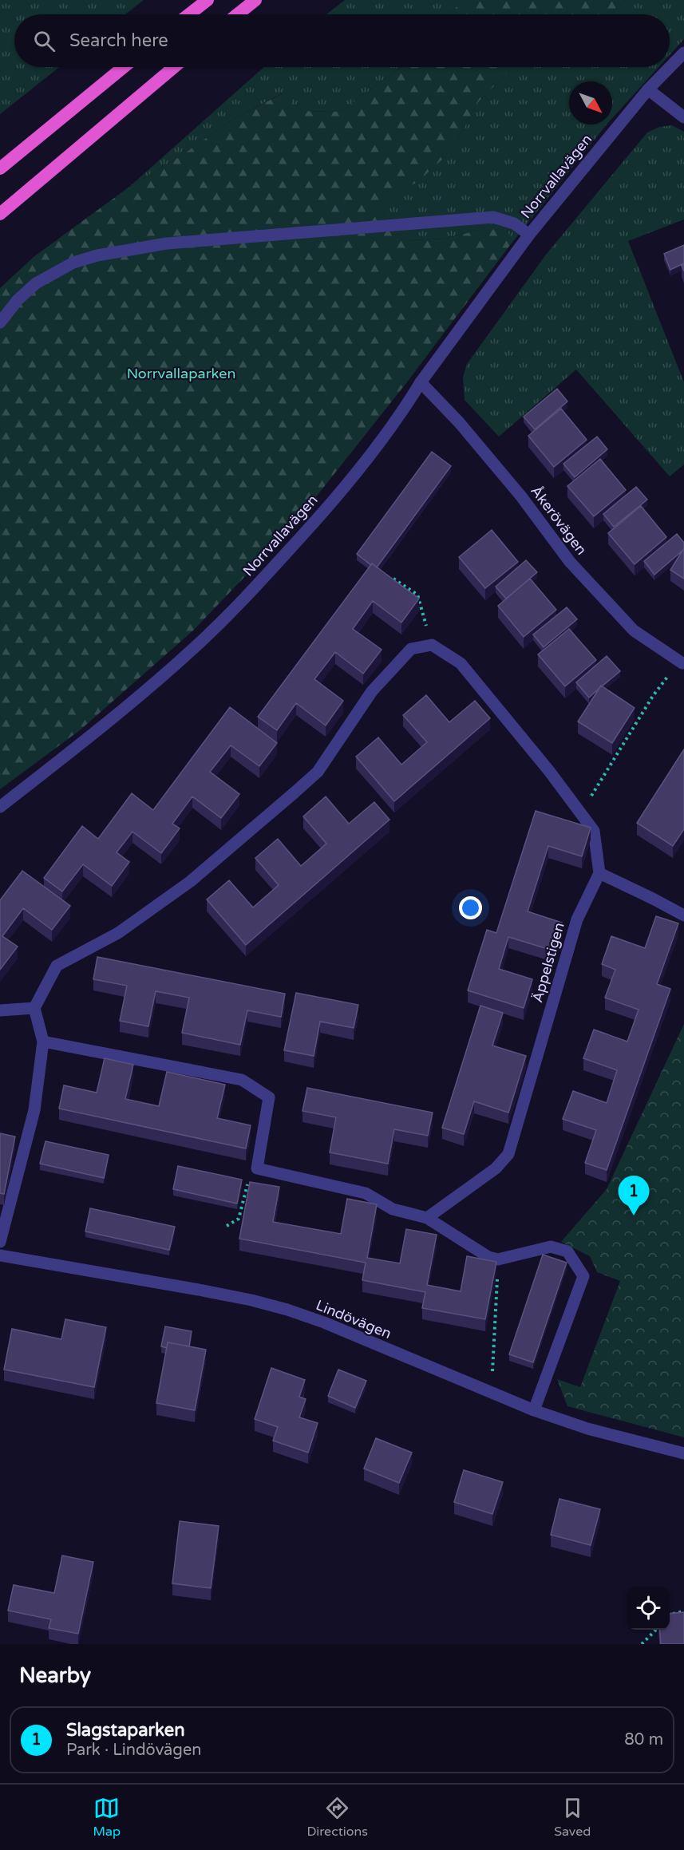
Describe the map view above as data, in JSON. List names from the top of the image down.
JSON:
{
  "streets": {
    "street": [
      "Norrvallavägen",
      "Åkerövägen",
      "Äppelstigen",
      "Lindövägen"
    ]
  },
  "crossings": [
    ["Norrvallavägen", "Åkerövägen"]
  ],
  "parks": ["Norrvallaparken"],
  "north": "bottom right",
  "page": {
    "search": "Search here",
    "pins": "1",
    "heading": "Nearby",
    "list": [
      {
        "mark": "1",
        "name": "Slagstaparken",
        "note": "Park · Lindövägen",
        "value": "80 m"
      }
    ],
    "nav": ["Map", "Directions", "Saved"]
  }
}
